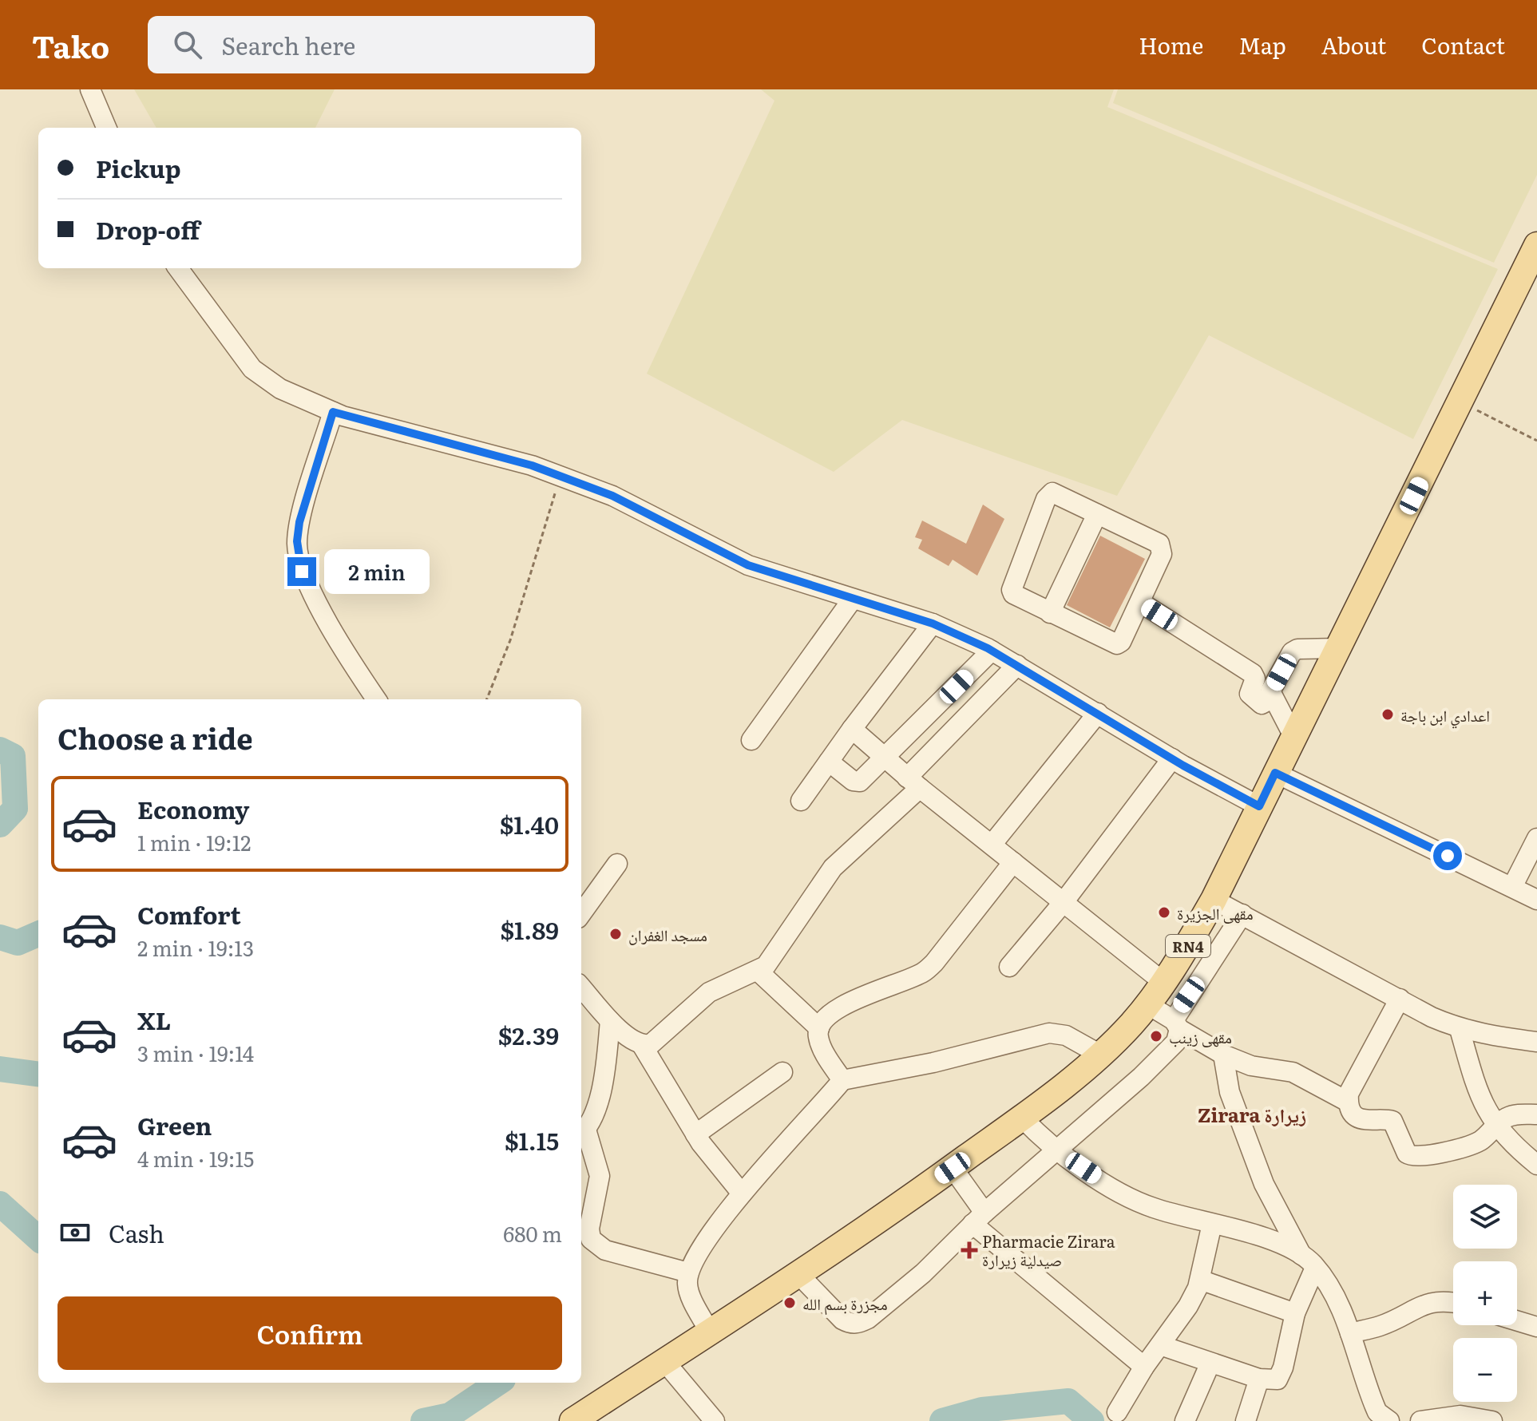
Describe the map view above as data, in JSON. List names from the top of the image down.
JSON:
{
  "streets": {
    "main road": ["RN4"]
  },
  "districts": ["Zirara زيرارة"],
  "places": {
    "other": [
      "اعدادي ابن باجة",
      "مقهى الجزيرة",
      "مسجد الغفران",
      "مقهى زينب",
      "مجزرة بسم الله"
    ],
    "health": ["Pharmacie Zirara صيدلية زيرارة"]
  },
  "page": {
    "header": "Tako",
    "search": "Search here",
    "nav": [
      "Home",
      "Map",
      "About",
      "Contact"
    ],
    "banner": ["Pickup", "Drop-off"],
    "bubble": "2 min",
    "heading": "Choose a ride",
    "list": [
      {
        "name": "Economy",
        "note": "1 min · 19:12",
        "value": "$1.40"
      },
      {
        "name": "Comfort",
        "note": "2 min · 19:13",
        "value": "$1.89"
      },
      {
        "name": "XL",
        "note": "3 min · 19:14",
        "value": "$2.39"
      },
      {
        "name": "Green",
        "note": "4 min · 19:15",
        "value": "$1.15"
      }
    ],
    "map_buttons": ["+", "−"],
    "pay": ["Cash", "680 m"],
    "buttons": "Confirm"
  }
}
